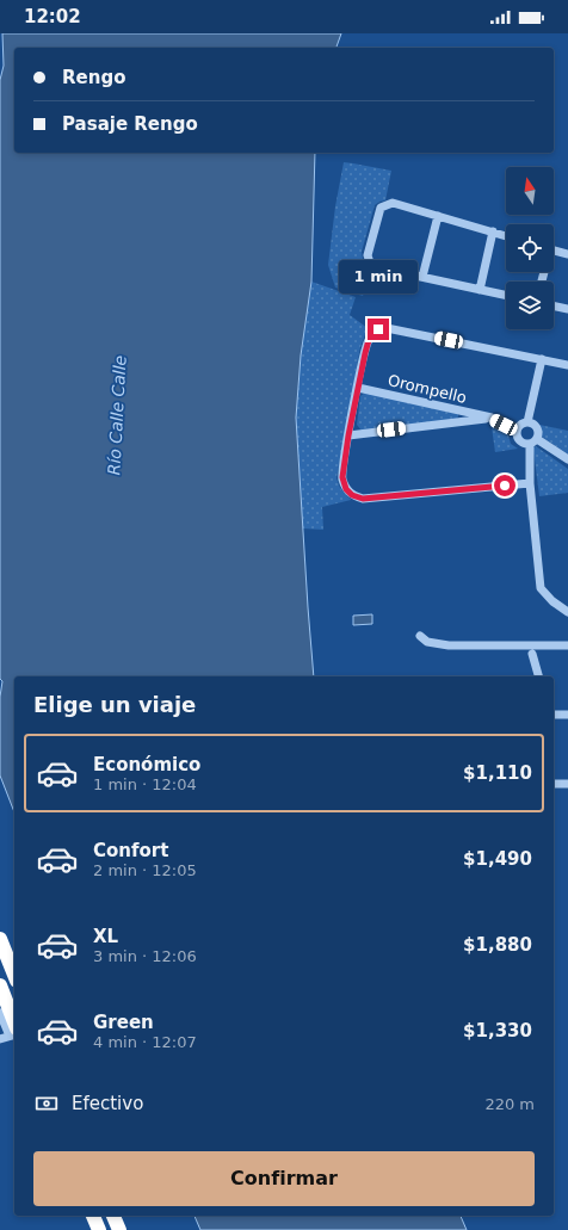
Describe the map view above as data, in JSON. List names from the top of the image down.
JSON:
{
  "streets": {
    "street": ["Orompello"]
  },
  "water": ["Río Calle Calle"],
  "north": "top",
  "page": {
    "status": "12:02",
    "banner": ["Rengo", "Pasaje Rengo"],
    "bubble": "1 min",
    "heading": "Elige un viaje",
    "list": [
      {
        "name": "Económico",
        "note": "1 min · 12:04",
        "value": "$1,110"
      },
      {
        "name": "Confort",
        "note": "2 min · 12:05",
        "value": "$1,490"
      },
      {
        "name": "XL",
        "note": "3 min · 12:06",
        "value": "$1,880"
      },
      {
        "name": "Green",
        "note": "4 min · 12:07",
        "value": "$1,330"
      }
    ],
    "pay": ["Efectivo", "220 m"],
    "buttons": "Confirmar"
  }
}
